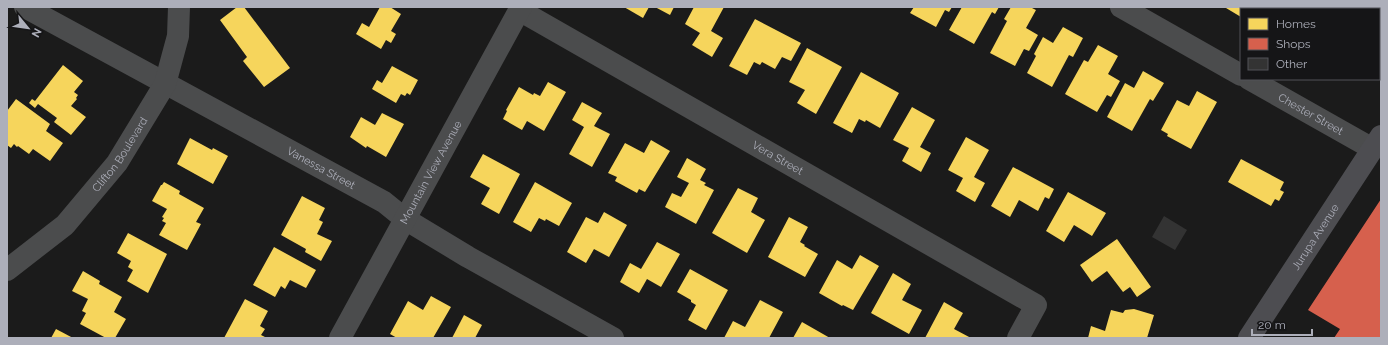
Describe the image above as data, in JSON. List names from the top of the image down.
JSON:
{
  "streets": {
    "main road": ["Jurupa Avenue"],
    "street": [
      "Chester Street",
      "Clifton Boulevard",
      "Vera Street",
      "Vanessa Street",
      "Mountain View Avenue"
    ]
  },
  "crossings": [
    ["Chester Street", "Jurupa Avenue"],
    ["Clifton Boulevard", "Vanessa Street"],
    ["Vera Street", "Mountain View Avenue"],
    ["Vanessa Street", "Mountain View Avenue"]
  ],
  "legend": ["Homes", "Shops", "Other"],
  "scale_bar": "20 m",
  "north": "bottom right"
}
